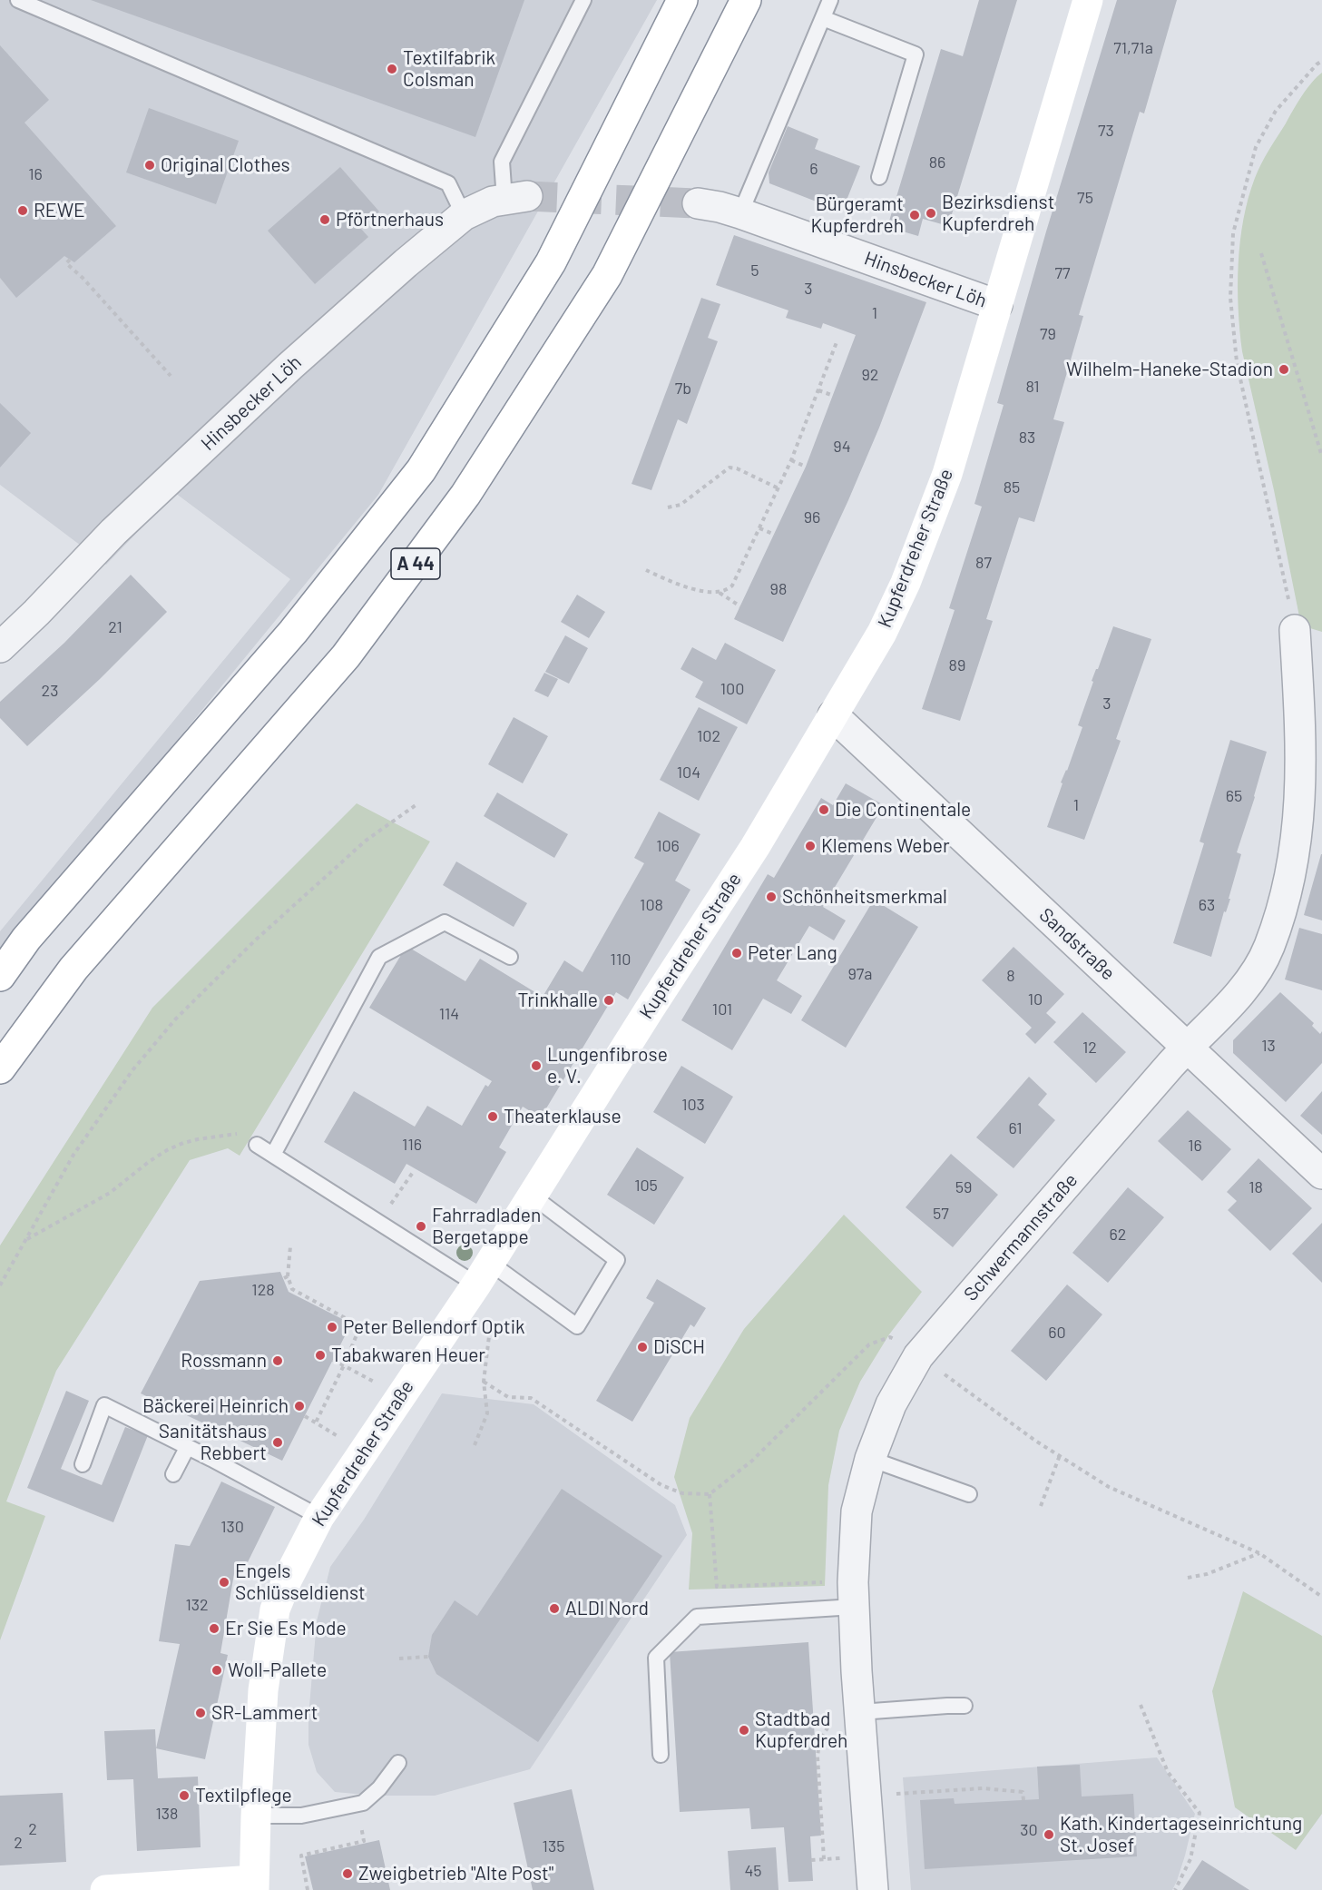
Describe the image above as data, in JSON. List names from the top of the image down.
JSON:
{
  "streets": {
    "main road": ["Kupferdreher Straße", "A 44"],
    "street": ["Hinsbecker Löh", "Sandstraße", "Schwermannstraße"]
  },
  "crossings": [
    ["Hinsbecker Löh", "Kupferdreher Straße"],
    ["Kupferdreher Straße", "Sandstraße"],
    ["Sandstraße", "Schwermannstraße"]
  ],
  "places": [
    "Textilfabrik Colsman",
    "Original Clothes",
    "REWE",
    "Bezirksdienst Kupferdreh",
    "Bürgeramt Kupferdreh",
    "Pförtnerhaus",
    "Wilhelm-Haneke-Stadion",
    "Die Continentale",
    "Klemens Weber",
    "Schönheitsmerkmal",
    "Peter Lang",
    "Trinkhalle",
    "Lungenfibrose e. V.",
    "Theaterklause",
    "Fahrradladen Bergetappe",
    "Peter Bellendorf Optik",
    "DiSCH",
    "Tabakwaren Heuer",
    "Rossmann",
    "Bäckerei Heinrich",
    "Sanitätshaus Rebbert",
    "Engels Schlüsseldienst",
    "ALDI Nord",
    "Er Sie Es Mode",
    "Woll-Pallete",
    "SR-Lammert",
    "Stadtbad Kupferdreh",
    "Textilpflege",
    "Kath. Kindertageseinrichtung St. Josef",
    "Zweigbetrieb \"Alte Post\""
  ],
  "house_numbers": [
    "71,71a",
    "73",
    "86",
    "6",
    "16",
    "75",
    "5",
    "77",
    "3",
    "1",
    "79",
    "92",
    "81",
    "7b",
    "83",
    "94",
    "85",
    "96",
    "87",
    "98",
    "21",
    "89",
    "100",
    "23",
    "3",
    "102",
    "104",
    "65",
    "1",
    "106",
    "108",
    "63",
    "110",
    "97a",
    "8",
    "10",
    "101",
    "114",
    "13",
    "12",
    "103",
    "61",
    "116",
    "16",
    "105",
    "59",
    "18",
    "57",
    "62",
    "128",
    "60",
    "130",
    "132",
    "138",
    "2",
    "30",
    "2",
    "135",
    "45"
  ]
}
